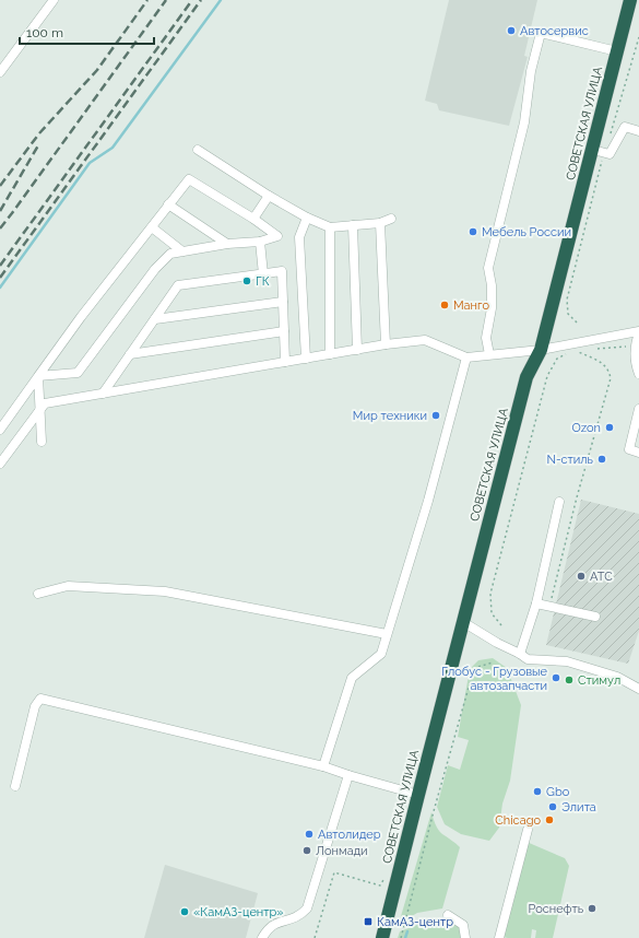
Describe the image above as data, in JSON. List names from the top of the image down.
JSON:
{
  "streets": {
    "highway": ["СОВЕТСКАЯ УЛИЦА"]
  },
  "places": {
    "other": [
      "Автосервис",
      "Мебель России",
      "ГК",
      "Манго",
      "Мир техники",
      "Ozon",
      "N-стиль",
      "АТС",
      "Глобус - Грузовые автозапчасти",
      "Стимул",
      "Gbo",
      "Элита",
      "Chicago",
      "Автолидер",
      "Лонмади",
      "Роснефть",
      "«КамАЗ-центр»"
    ],
    "transit": ["КамАЗ-центр"]
  },
  "scale_bar": "100 m"
}
